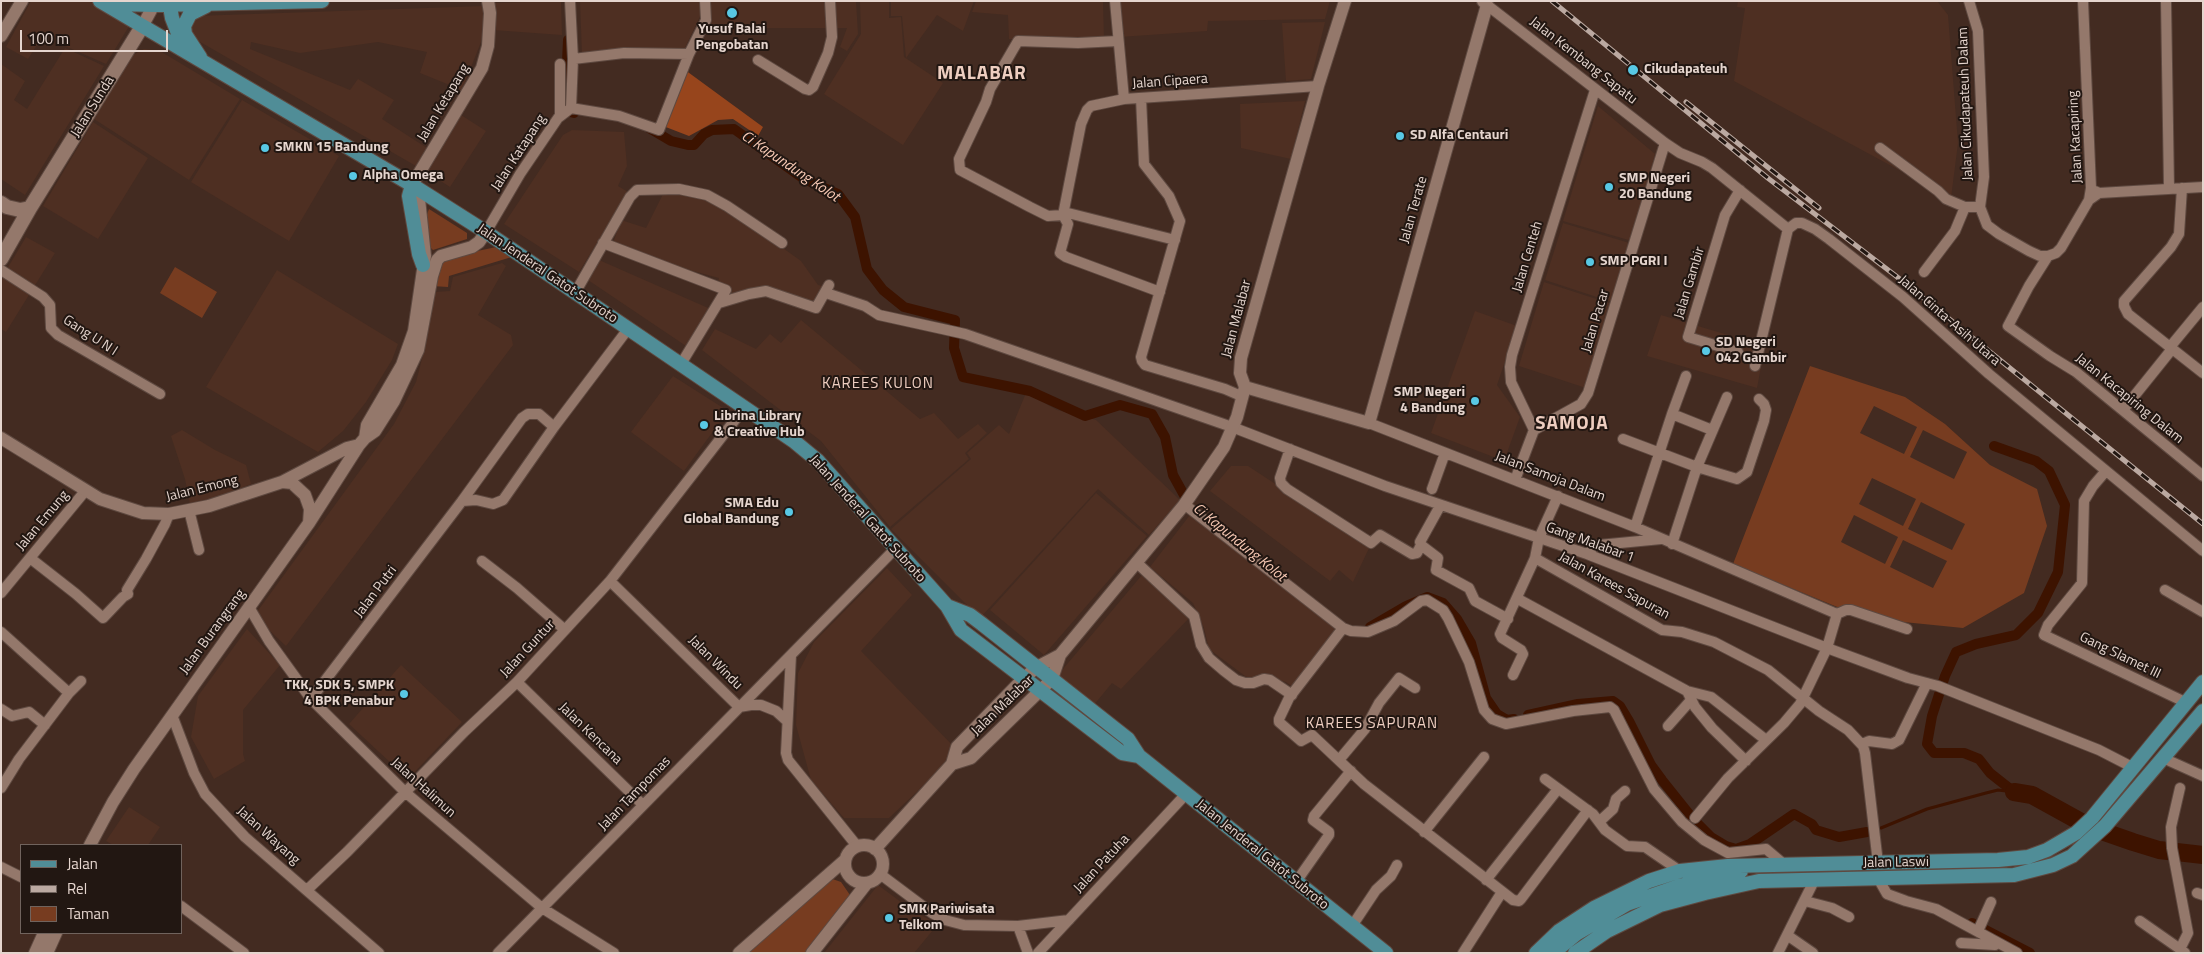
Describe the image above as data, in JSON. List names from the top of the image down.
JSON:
{
  "streets": {
    "main road": ["Jalan Sunda", "Jalan Jenderal Gatot Subroto", "Jalan Laswi"],
    "street": [
      "Jalan Kembang Sapatu",
      "Jalan Cipaera",
      "Jalan Ketapang",
      "Jalan Cikudapateuh Dalam",
      "Jalan Kacapiring",
      "Jalan Katapang",
      "Jalan Terate",
      "Jalan Centeh",
      "Jalan Gambir",
      "Jalan Malabar",
      "Jalan Pacar",
      "Jalan Cinta-Asih Utara",
      "Gang U N I",
      "Jalan Kacapiring Dalam",
      "Jalan Samoja Dalam",
      "Jalan Emong",
      "Jalan Emung",
      "Gang Malabar 1",
      "Jalan Karees Sapuran",
      "Jalan Putri",
      "Jalan Burangrang",
      "Jalan Guntur",
      "Gang Slamet III",
      "Jalan Windu",
      "Jalan Kencana",
      "Jalan Halimun",
      "Jalan Tampomas",
      "Jalan Wayang",
      "Jalan Patuha"
    ]
  },
  "crossings": [
    ["Jalan Kembang Sapatu", "Jalan Terate"],
    ["Jalan Kembang Sapatu", "Jalan Centeh"],
    ["Jalan Kembang Sapatu", "Jalan Pacar"],
    ["Jalan Cipaera", "Jalan Malabar"],
    ["Jalan Ketapang", "Jalan Jenderal Gatot Subroto"],
    ["Jalan Sunda", "Jalan Jenderal Gatot Subroto"],
    ["Jalan Katapang", "Jalan Jenderal Gatot Subroto"],
    ["Jalan Katapang", "Jalan Burangrang"],
    ["Jalan Terate", "Jalan Samoja Dalam"],
    ["Jalan Centeh", "Jalan Pacar"],
    ["Jalan Jenderal Gatot Subroto", "Jalan Malabar"],
    ["Jalan Jenderal Gatot Subroto", "Jalan Burangrang"],
    ["Jalan Jenderal Gatot Subroto", "Jalan Guntur"],
    ["Jalan Jenderal Gatot Subroto", "Jalan Tampomas"],
    ["Jalan Jenderal Gatot Subroto", "Jalan Patuha"],
    ["Jalan Malabar", "Jalan Samoja Dalam"],
    ["Jalan Malabar", "Gang Malabar 1"],
    ["Jalan Cinta-Asih Utara", "Gang Slamet III"],
    ["Jalan Emong", "Jalan Emung"],
    ["Jalan Emong", "Jalan Burangrang"],
    ["Gang Malabar 1", "Jalan Laswi"],
    ["Jalan Putri", "Jalan Halimun"],
    ["Jalan Burangrang", "Jalan Halimun"],
    ["Jalan Burangrang", "Jalan Wayang"],
    ["Jalan Guntur", "Jalan Windu"],
    ["Jalan Guntur", "Jalan Kencana"],
    ["Jalan Guntur", "Jalan Halimun"],
    ["Jalan Guntur", "Jalan Wayang"],
    ["Gang Slamet III", "Jalan Laswi"],
    ["Jalan Windu", "Jalan Tampomas"],
    ["Jalan Kencana", "Jalan Tampomas"],
    ["Jalan Halimun", "Jalan Tampomas"]
  ],
  "districts": [
    "MALABAR",
    "KAREES KULON",
    "SAMOJA",
    "KAREES SAPURAN"
  ],
  "water": ["Ci Kapundung Kolot"],
  "places": [
    "Yusuf Balai Pengobatan",
    "Cikudapateuh",
    "SD Alfa Centauri",
    "SMKN 15 Bandung",
    "Alpha Omega",
    "SMP Negeri 20 Bandung",
    "SMP PGRI I",
    "SD Negeri 042 Gambir",
    "SMP Negeri 4 Bandung",
    "Librina Library & Creative Hub",
    "SMA Edu Global Bandung",
    "TKK, SDK 5, SMPK 4 BPK Penabur",
    "SMK Pariwisata Telkom"
  ],
  "legend": ["Jalan", "Rel", "Taman"],
  "scale_bar": "100 m"
}
